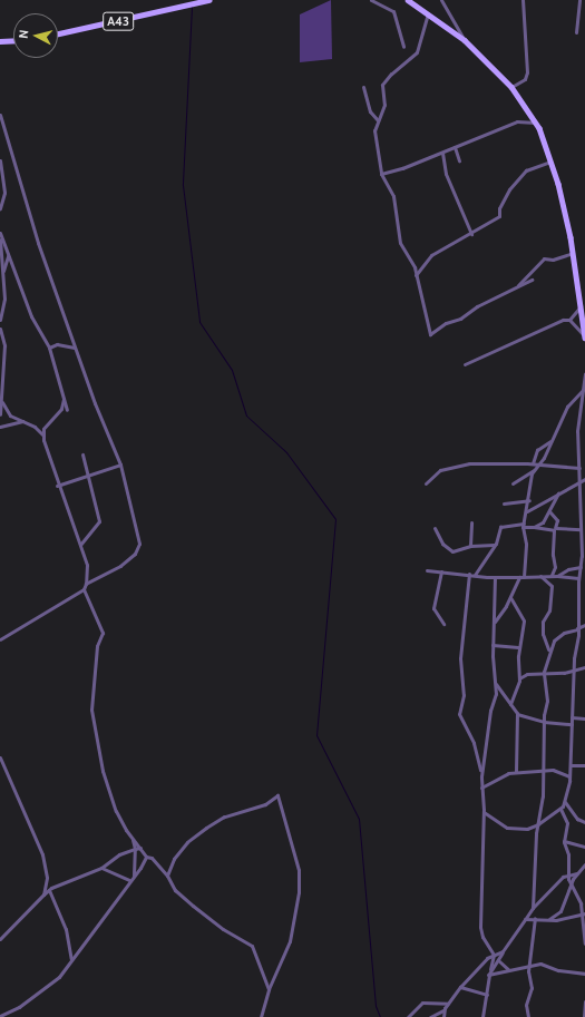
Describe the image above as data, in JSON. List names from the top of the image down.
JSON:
{
  "streets": {
    "main road": ["A43"]
  },
  "north": "left"
}
